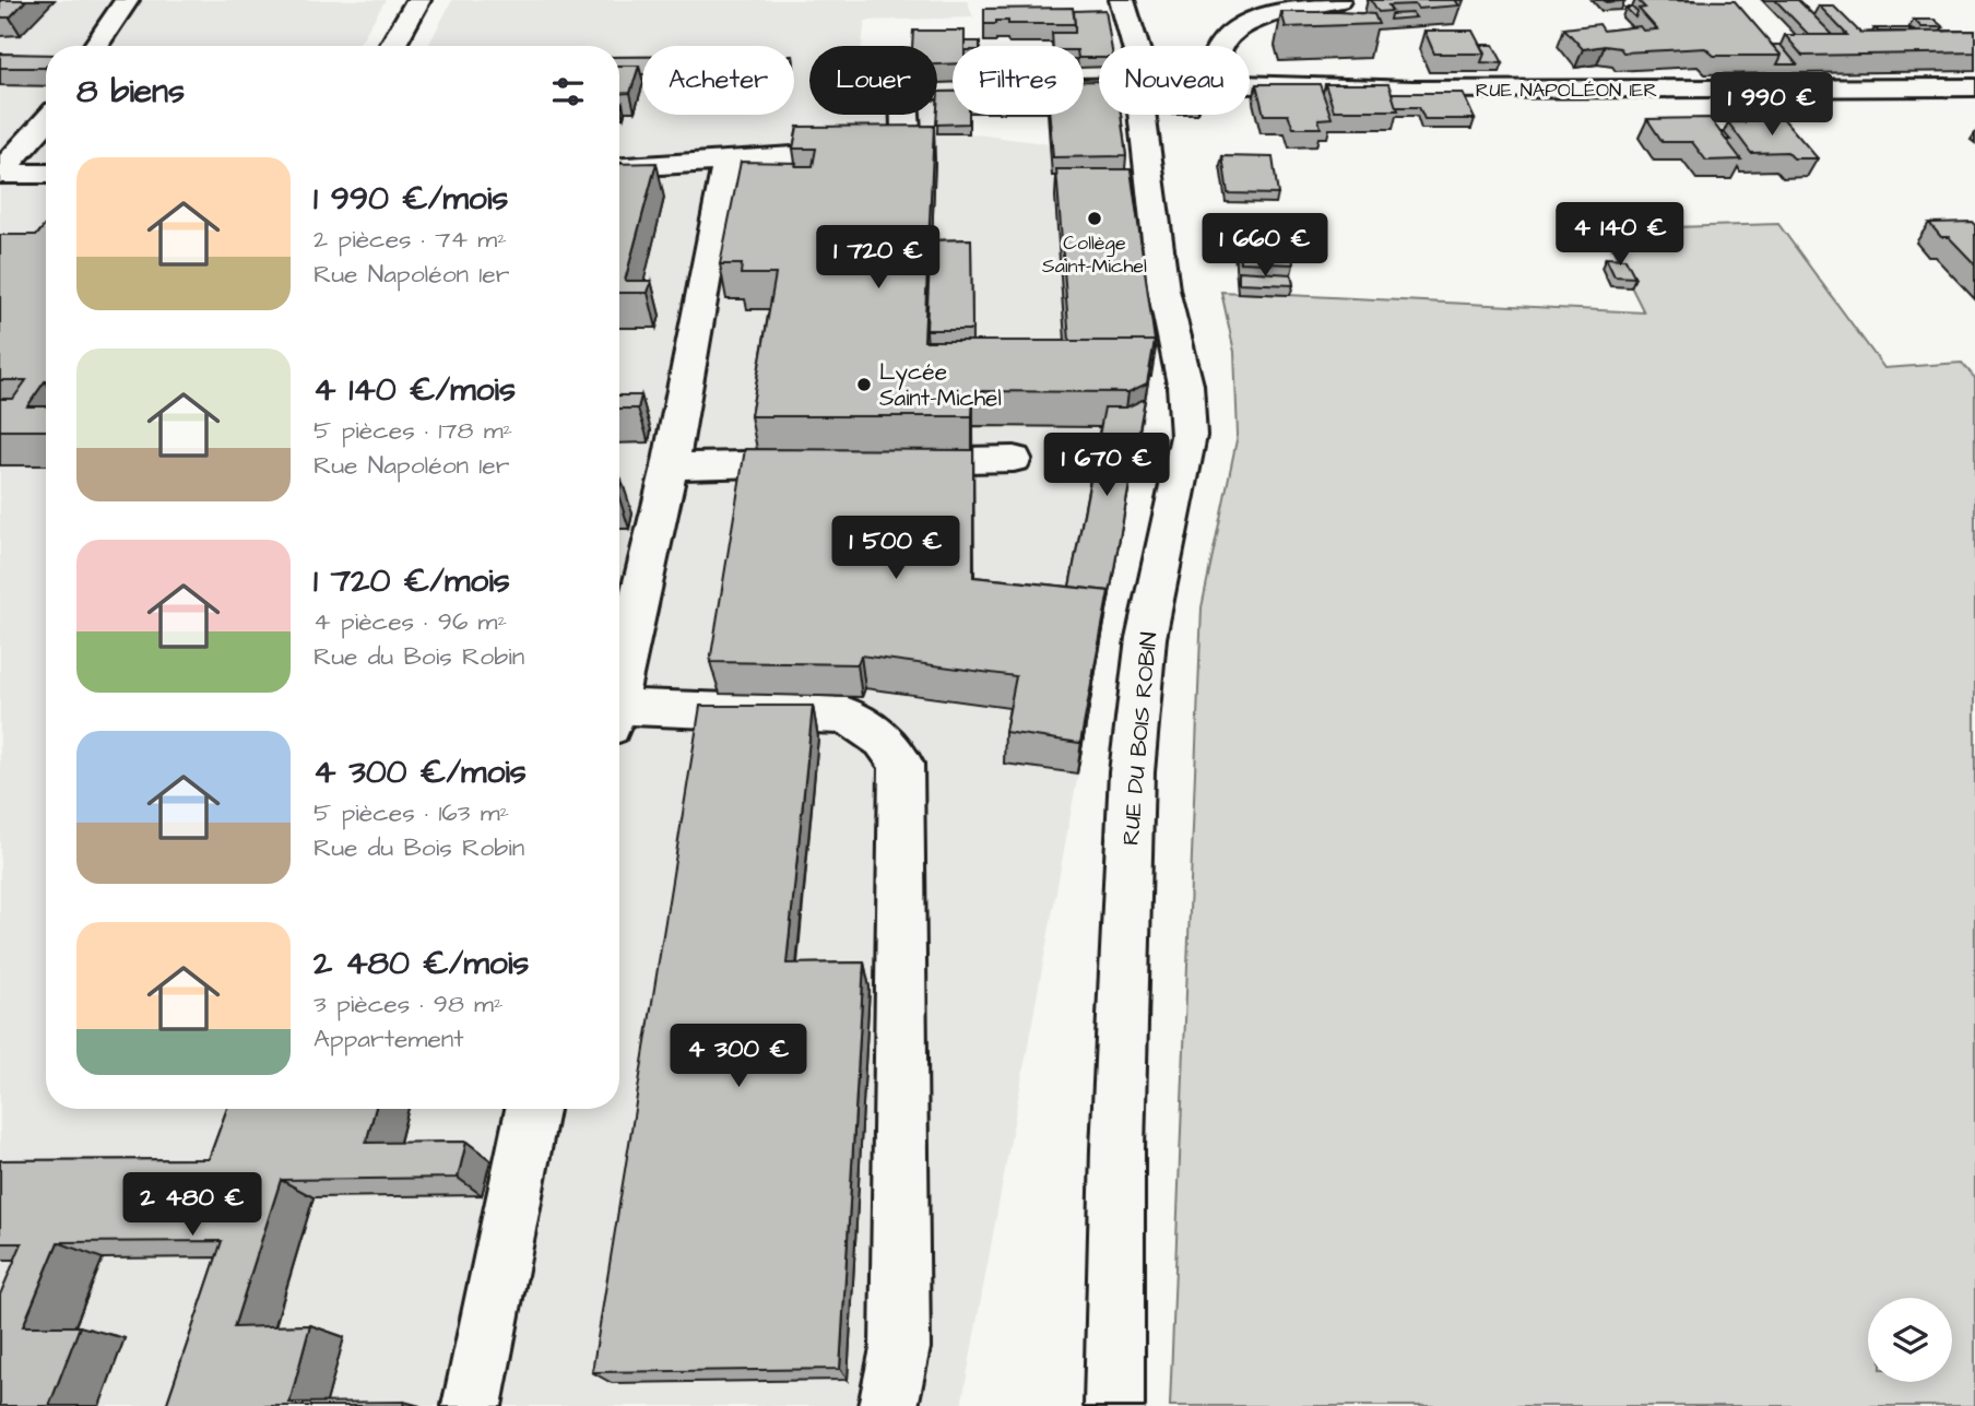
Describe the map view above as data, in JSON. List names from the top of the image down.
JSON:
{
  "streets": {
    "street": ["RUE NAPOLÉON 1ER", "RUE DU BOIS ROBIN"]
  },
  "places": ["Collège Saint-Michel", "Lycée Saint-Michel"],
  "page": {
    "chip": [
      "Acheter",
      "Louer",
      "Filtres",
      "Nouveau"
    ],
    "heading": "8 biens",
    "price": [
      "1 990 €",
      "4 140 €",
      "1 660 €",
      "1 720 €",
      "1 670 €",
      "1 500 €",
      "4 300 €",
      "2 480 €"
    ],
    "list": [
      {
        "name": "1 990 €/mois",
        "note": "2 pièces · 74 m² · Rue Napoléon 1er"
      },
      {
        "name": "4 140 €/mois",
        "note": "5 pièces · 178 m² · Rue Napoléon 1er"
      },
      {
        "name": "1 720 €/mois",
        "note": "4 pièces · 96 m² · Rue du Bois Robin"
      },
      {
        "name": "4 300 €/mois",
        "note": "5 pièces · 163 m² · Rue du Bois Robin"
      },
      {
        "name": "2 480 €/mois",
        "note": "3 pièces · 98 m² · Appartement"
      }
    ]
  }
}
